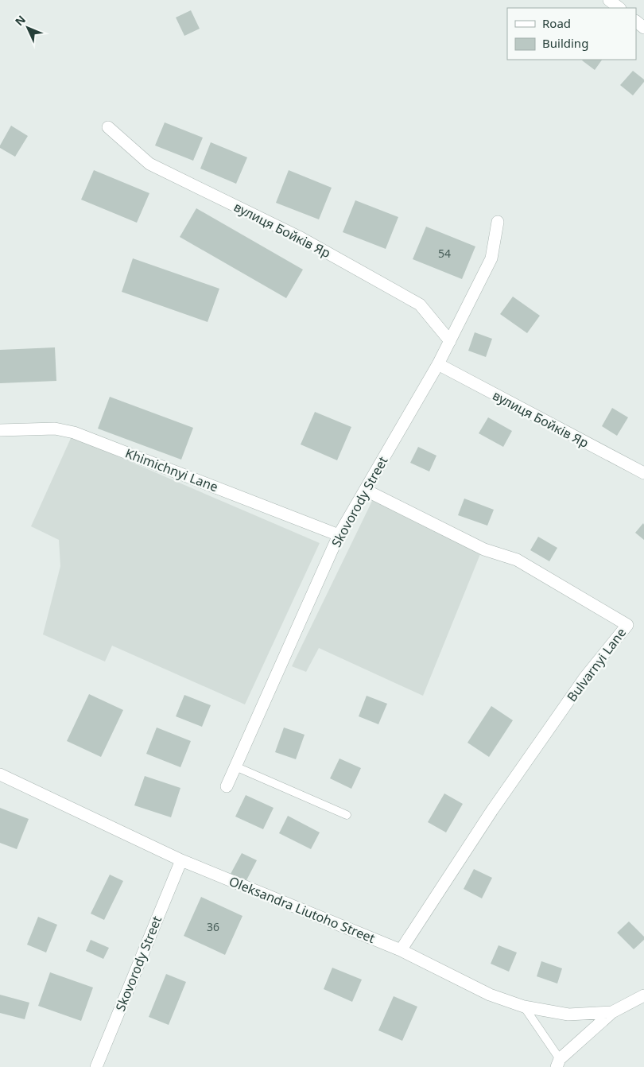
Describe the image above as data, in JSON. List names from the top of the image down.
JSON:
{
  "streets": {
    "street": [
      "вулиця Бойків Яр",
      "Khimichnyi Lane",
      "Skovorody Street",
      "Bulvarnyi Lane",
      "Oleksandra Liutoho Street"
    ]
  },
  "crossings": [
    ["вулиця Бойків Яр", "Skovorody Street"],
    ["Khimichnyi Lane", "Skovorody Street"],
    ["Skovorody Street", "Bulvarnyi Lane"],
    ["Skovorody Street", "Oleksandra Liutoho Street"],
    ["Bulvarnyi Lane", "Oleksandra Liutoho Street"]
  ],
  "house_numbers": ["54", "36"],
  "legend": ["Road", "Building"],
  "north": "top left"
}
